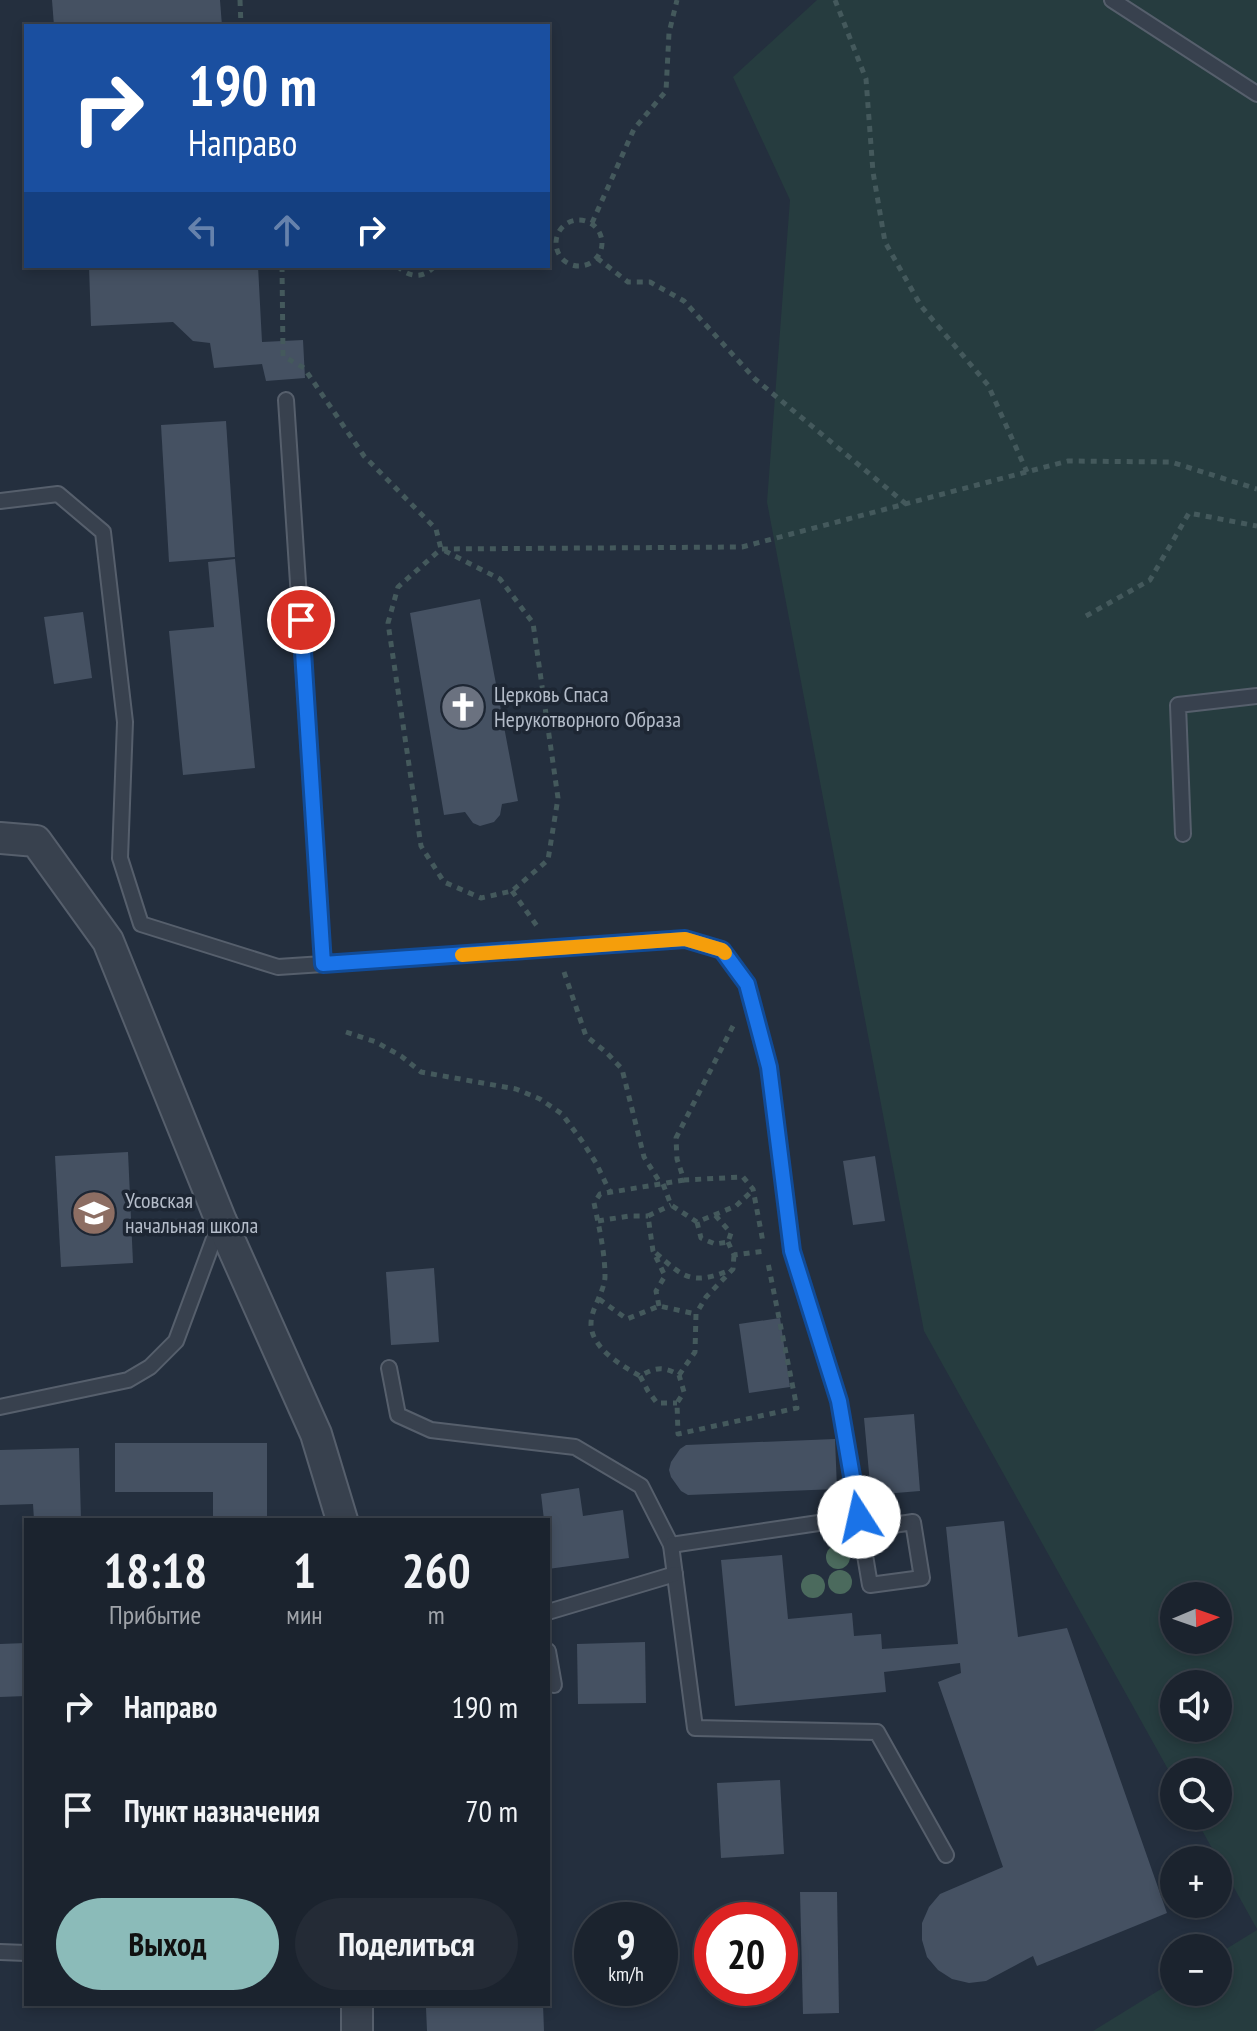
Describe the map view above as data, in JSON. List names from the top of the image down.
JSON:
{
  "places": {
    "church": ["Церковь Спаса Нерукотворного Образа"],
    "school or university": ["Усовская начальная школа"]
  },
  "north": "right",
  "page": {
    "turn": ["190 m", "Направо"],
    "eta": [
      "18:18",
      "Прибытие",
      "1",
      "мин",
      "260",
      "m"
    ],
    "map_buttons": ["+", "−"],
    "list": [
      {
        "name": "Направо",
        "value": "190 m"
      },
      {
        "name": "Пункт назначения",
        "value": "70 m"
      }
    ],
    "buttons": ["Выход", "Поделиться"],
    "speed": "9 km/h",
    "limit": "20"
  }
}
